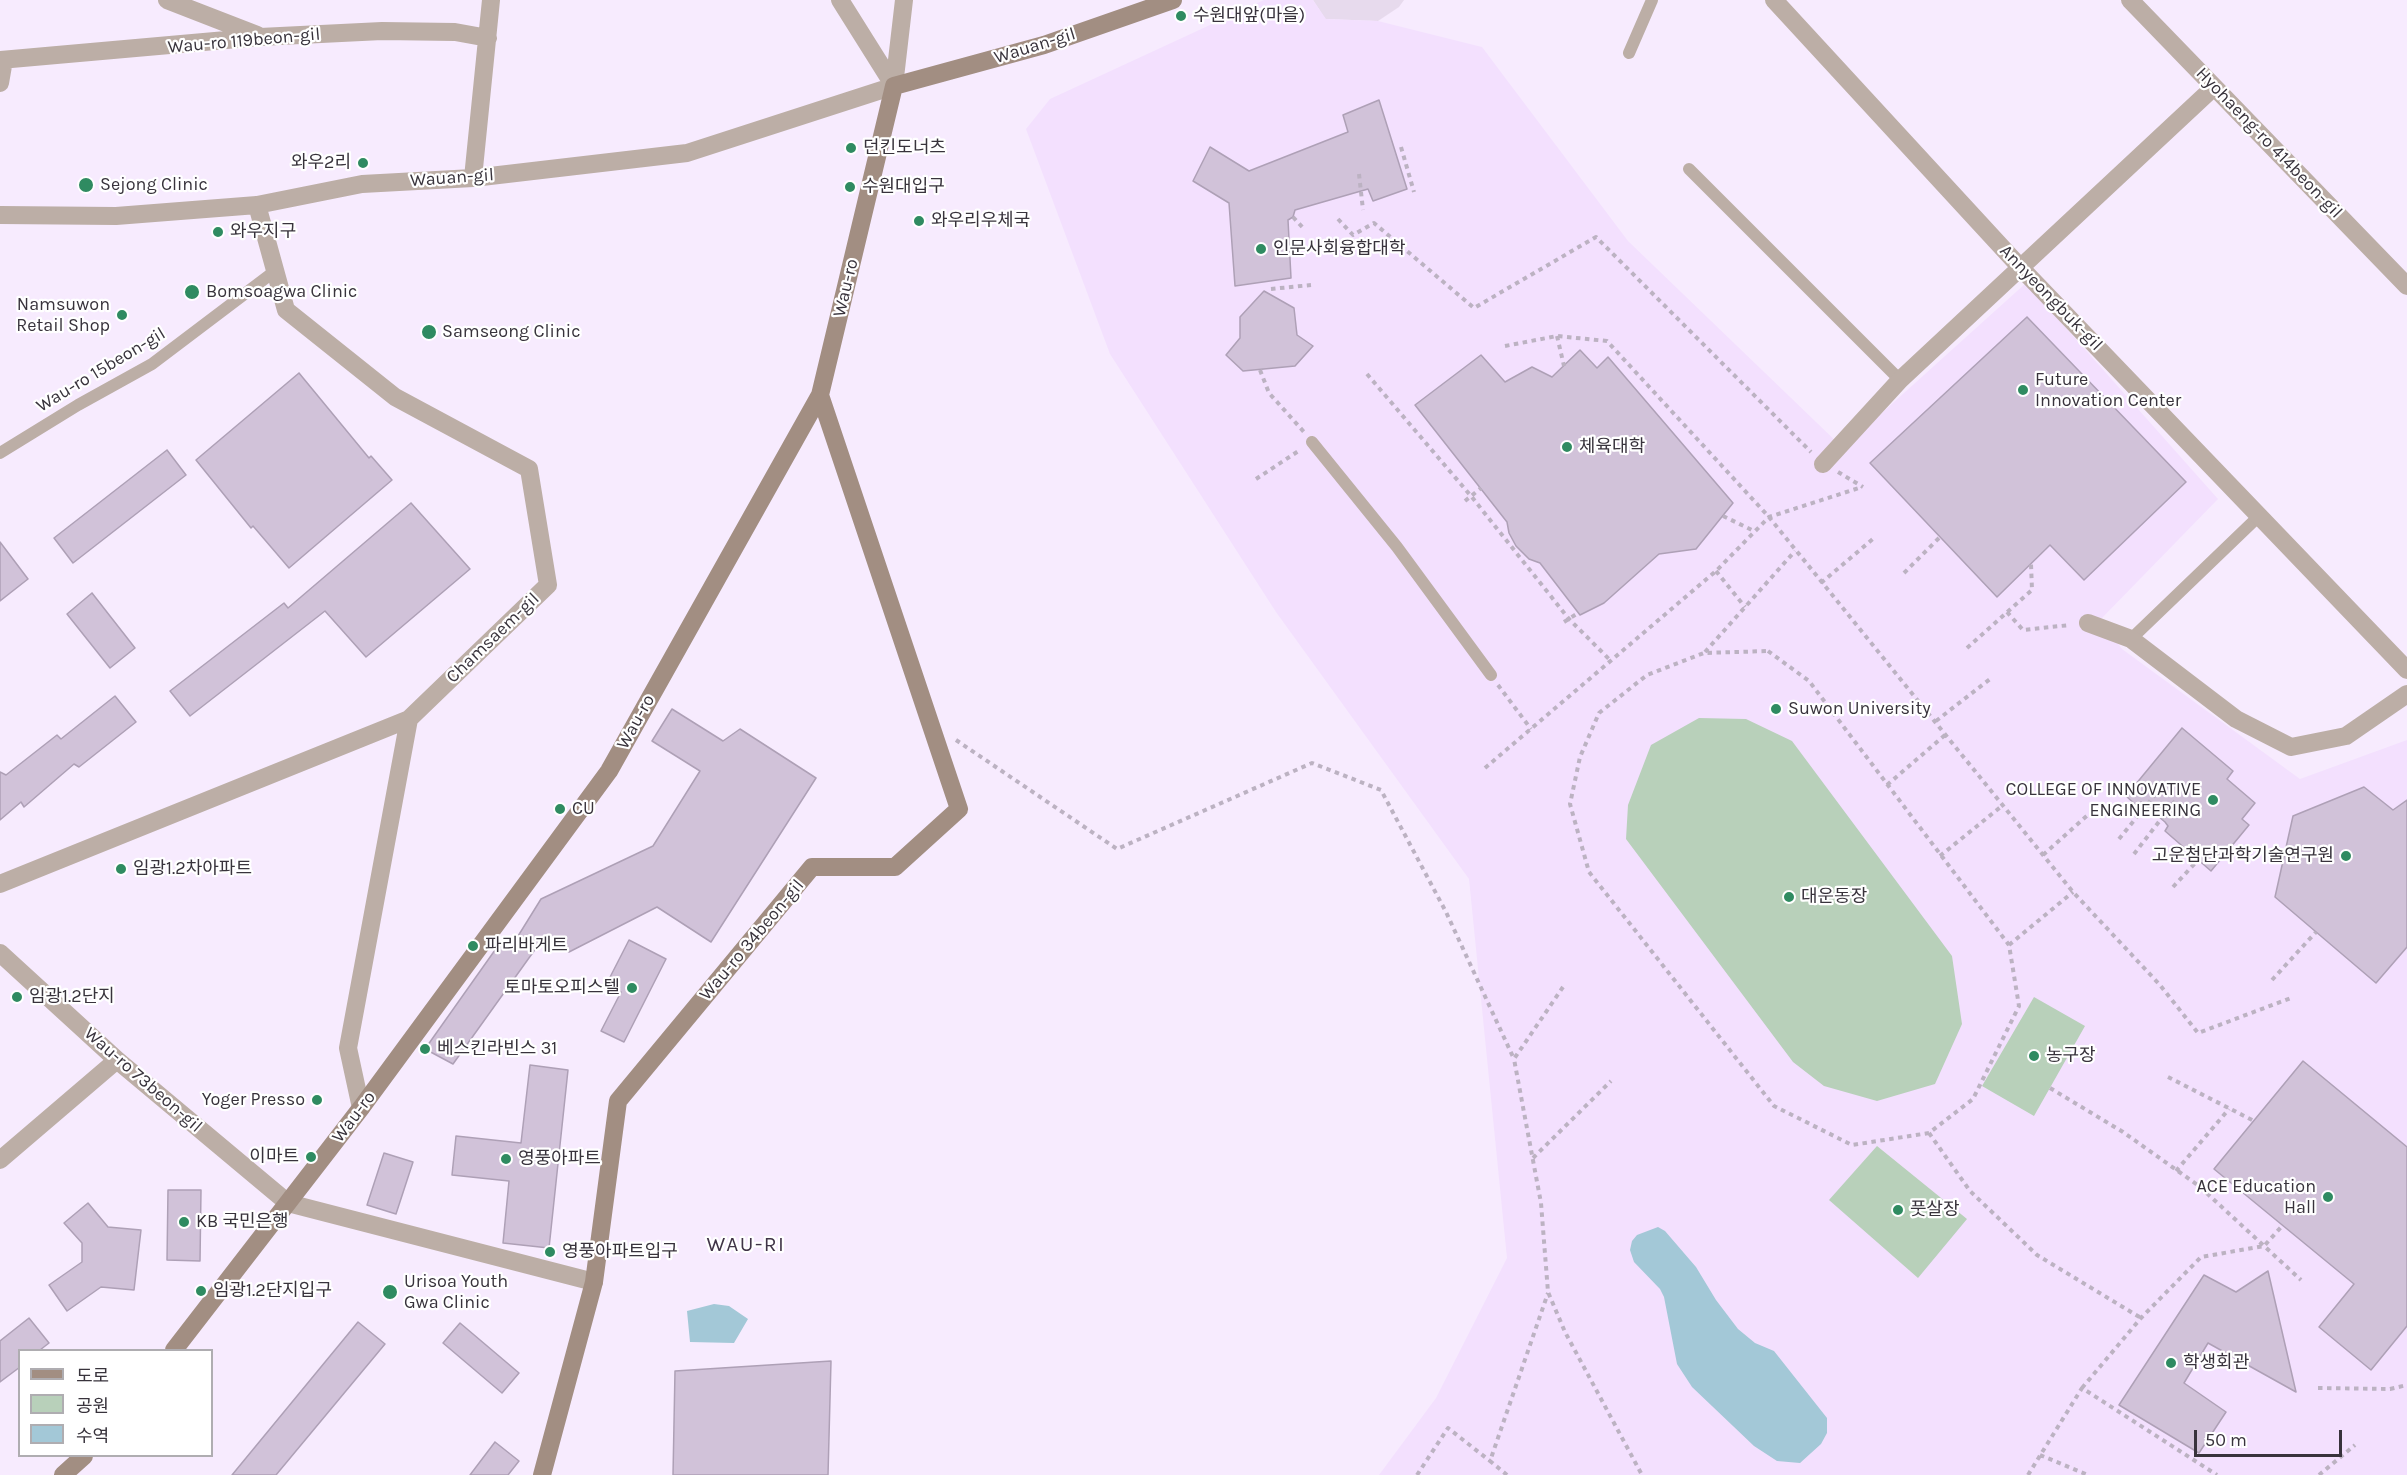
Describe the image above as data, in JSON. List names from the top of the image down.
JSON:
{
  "streets": {
    "street": [
      "Wau-ro 119beon-gil",
      "Wauan-gil",
      "Hyohaeng-ro 414beon-gil",
      "Wau-ro",
      "Annyeongbuk-gil",
      "Chamsaem-gil",
      "Wau-ro 34beon-gil",
      "Wau-ro 73beon-gil"
    ],
    "lane": ["Wau-ro 15beon-gil"]
  },
  "crossings": [
    ["Wauan-gil", "Wau-ro"],
    ["Wauan-gil", "Chamsaem-gil"],
    ["Wau-ro", "Wau-ro 34beon-gil"],
    ["Wau-ro", "Wau-ro 73beon-gil"],
    ["Wau-ro 15beon-gil", "Chamsaem-gil"]
  ],
  "districts": ["WAU-RI"],
  "places": [
    "수원대앞(마을)",
    "던킨도너츠",
    "와우2리",
    "Sejong Clinic",
    "수원대입구",
    "와우리우체국",
    "와우지구",
    "인문사회융합대학",
    "Bomsoagwa Clinic",
    "Namsuwon Retail Shop",
    "Samseong Clinic",
    "Future Innovation Center",
    "체육대학",
    "Suwon University",
    "COLLEGE OF INNOVATIVE ENGINEERING",
    "CU",
    "고운첨단과학기술연구원",
    "임광1.2차아파트",
    "대운동장",
    "파리바게트",
    "토마토오피스텔",
    "임광1.2단지",
    "베스킨라빈스 31",
    "농구장",
    "Yoger Presso",
    "이마트",
    "영풍아파트",
    "ACE Education Hall",
    "풋살장",
    "KB 국민은행",
    "영풍아파트입구",
    "임광1.2단지입구",
    "Urisoa Youth Gwa Clinic",
    "학생회관"
  ],
  "legend": ["도로", "공원", "수역"],
  "scale_bar": "50 m"
}
